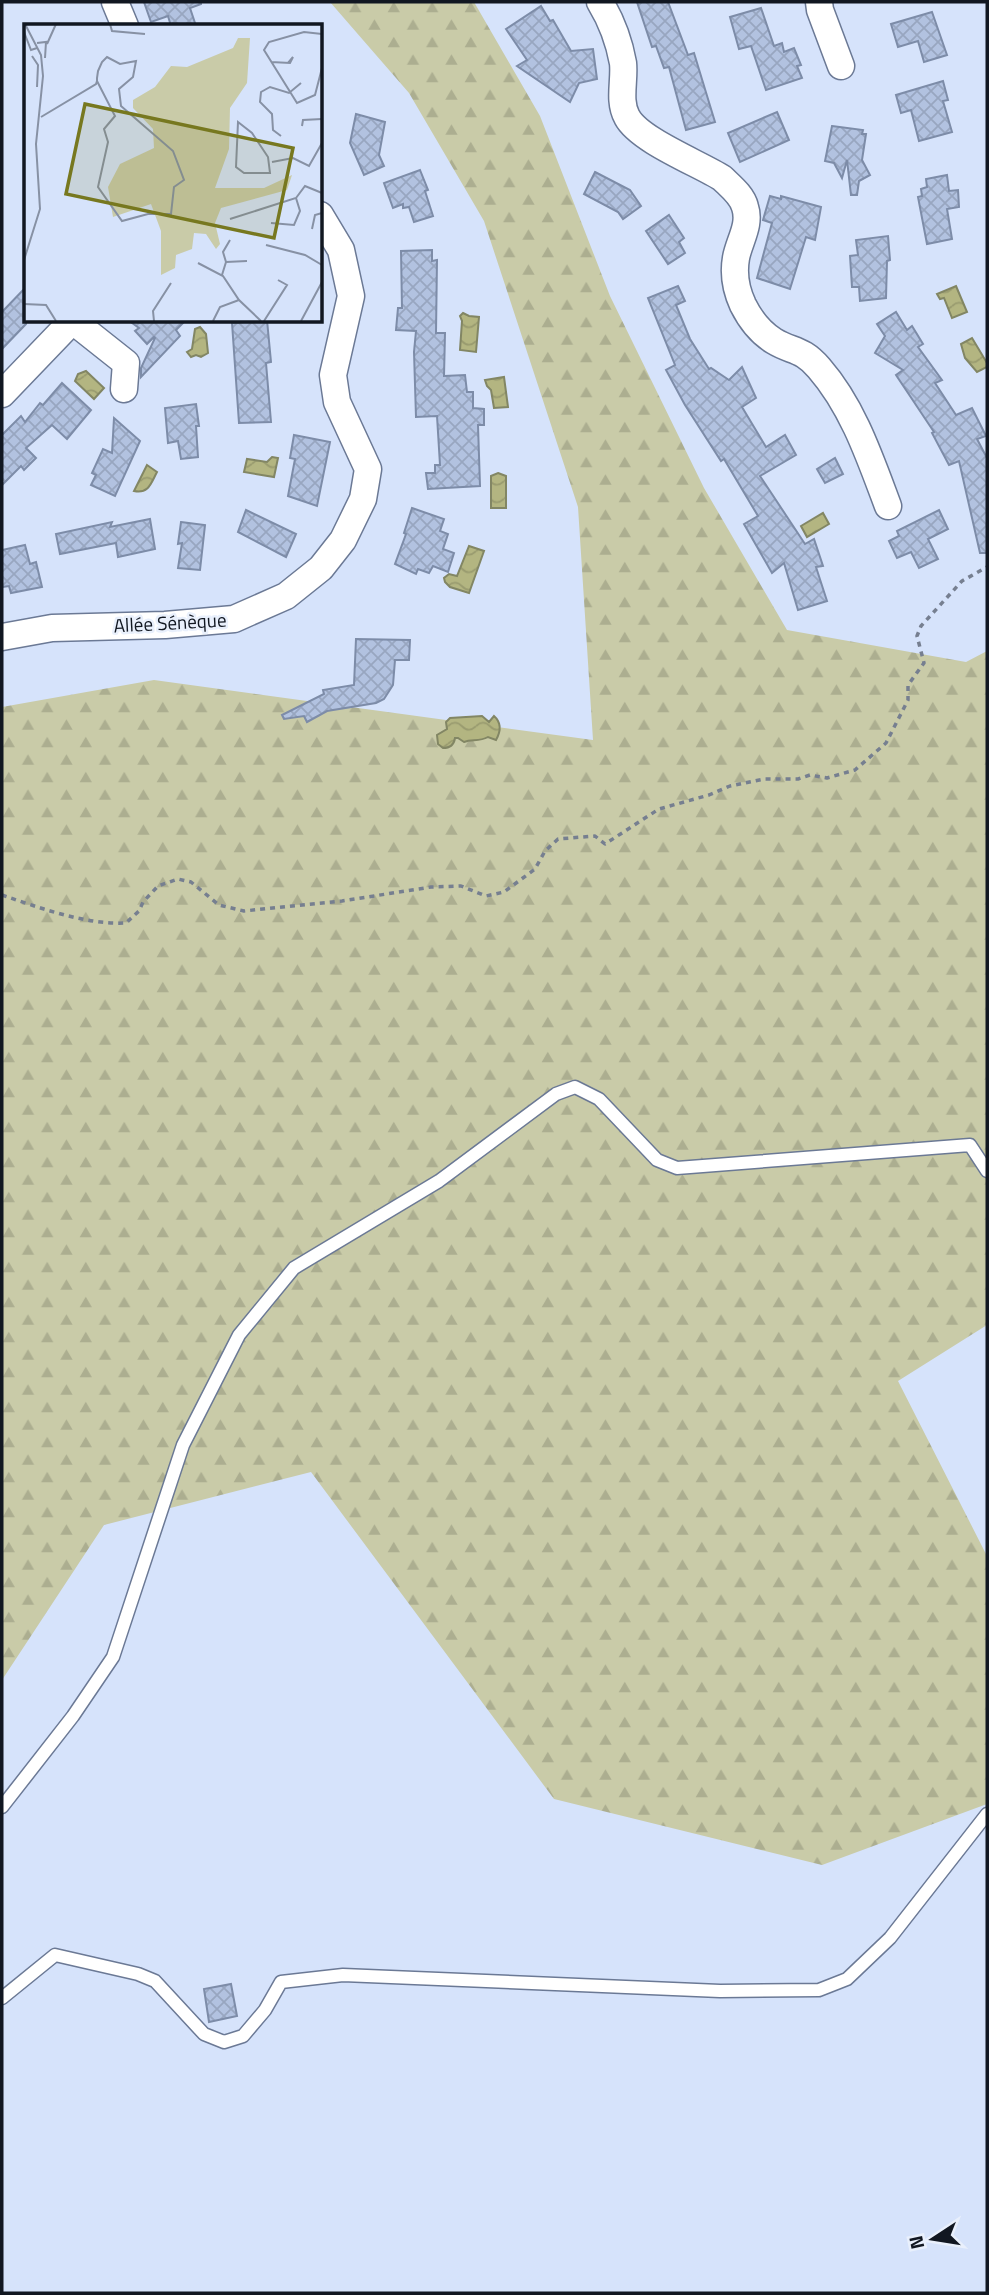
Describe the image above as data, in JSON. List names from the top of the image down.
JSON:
{
  "streets": {
    "street": ["Allée Sénèque"]
  },
  "north": "left"
}
